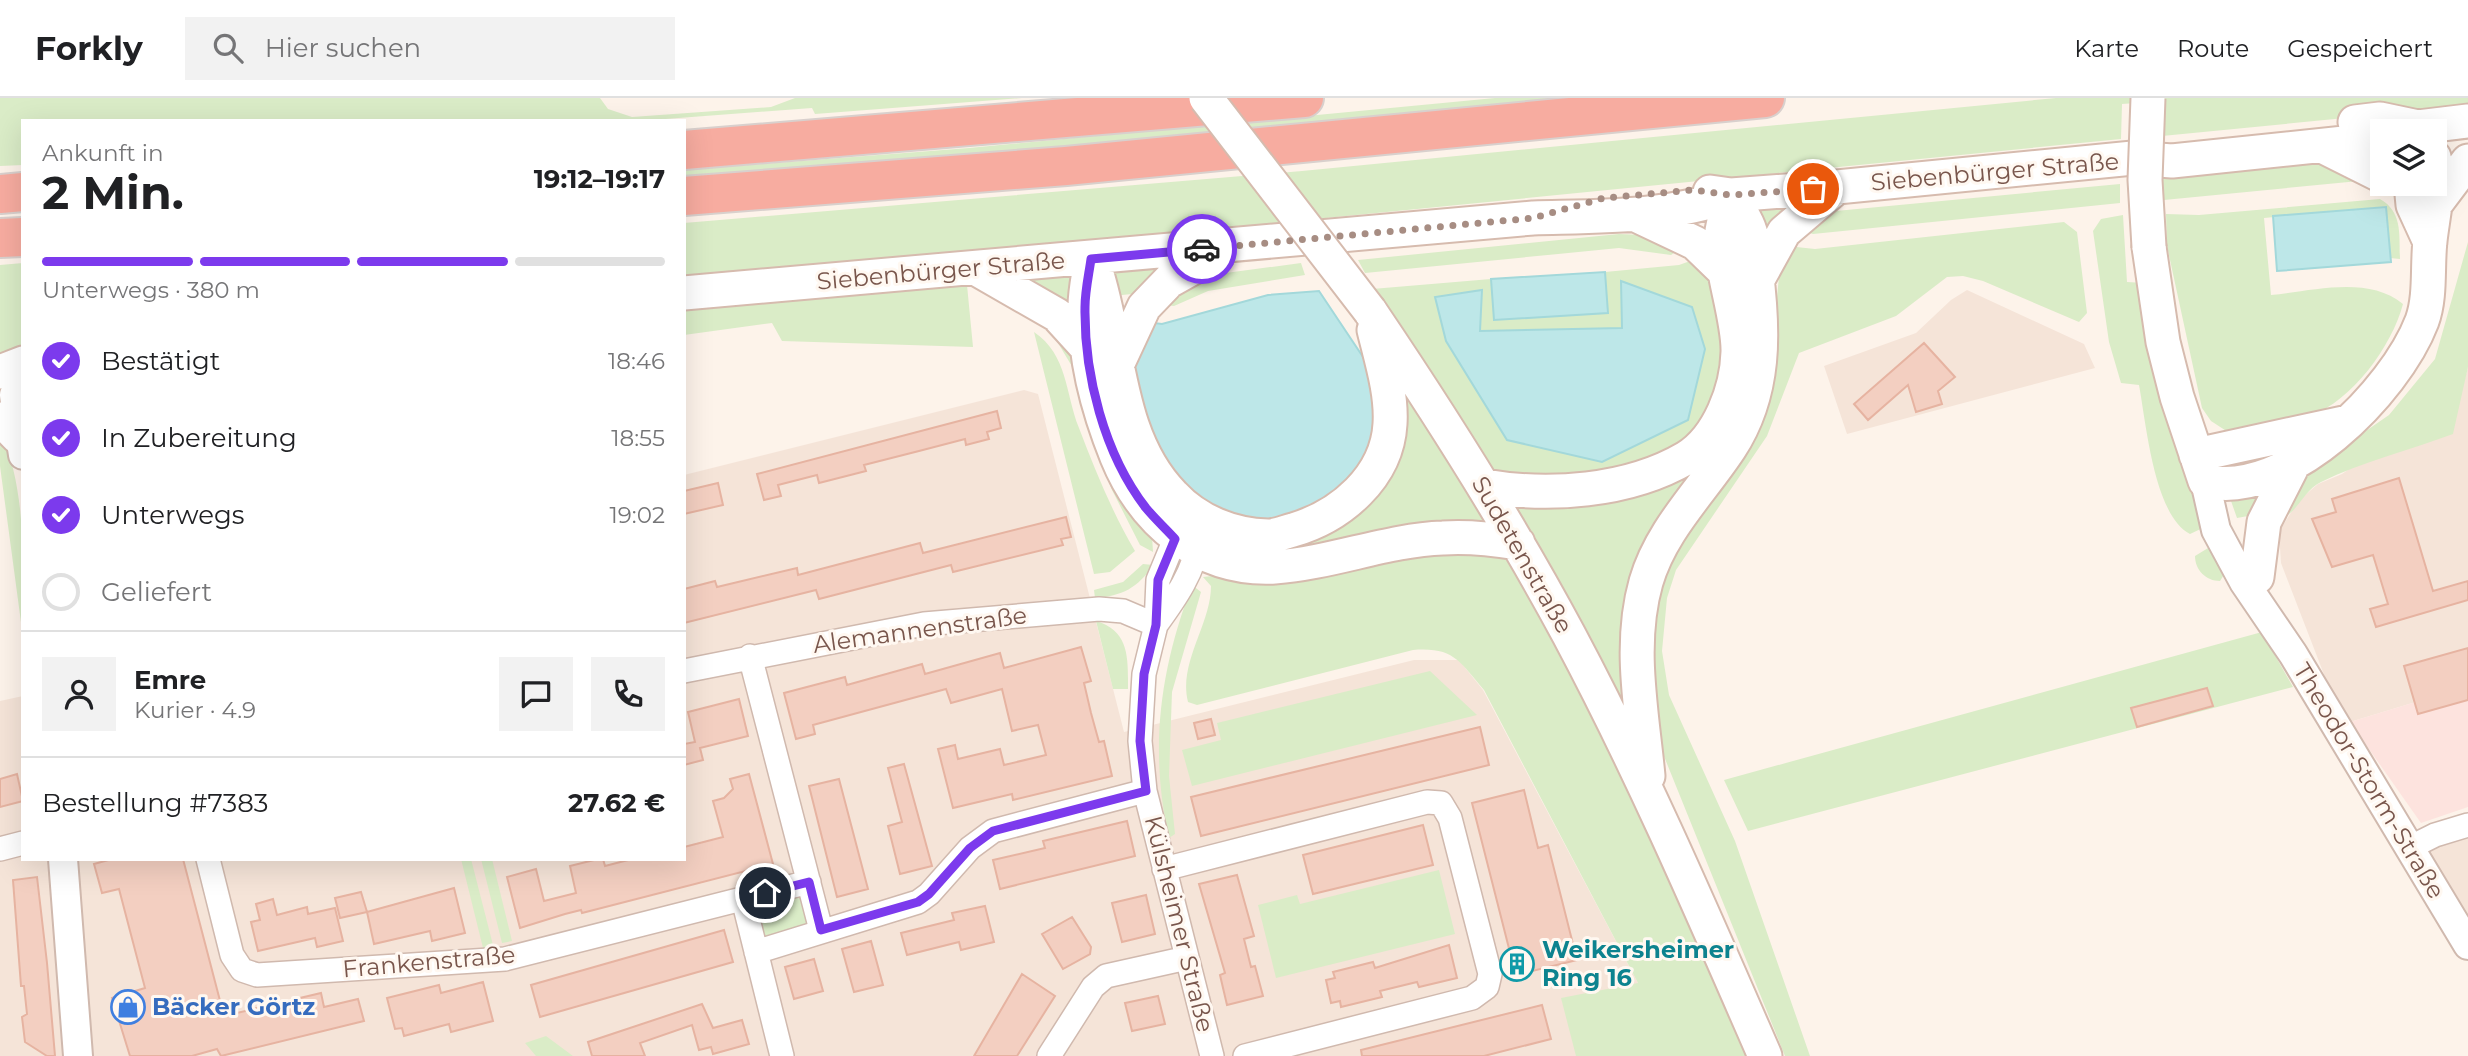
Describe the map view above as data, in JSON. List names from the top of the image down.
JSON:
{
  "streets": {
    "main road": ["Siebenbürger Straße", "Sudetenstraße", "Theodor-Storm-Straße"],
    "street": ["Alemannenstraße", "Külsheimer Straße", "Frankenstraße"]
  },
  "crossings": [
    ["Alemannenstraße", "Külsheimer Straße"]
  ],
  "places": {
    "building": ["Weikersheimer Ring 16"],
    "shop": ["Bäcker Görtz"]
  },
  "page": {
    "header": "Forkly",
    "search": "Hier suchen",
    "nav": ["Karte", "Route", "Gespeichert"],
    "heading": ["2 Min.", "Ankunft in", "19:12–19:17"],
    "panel": [
      "Emre",
      "Kurier · 4.9",
      "Bestellung #7383",
      "27.62 €"
    ],
    "bar": "Unterwegs · 380 m",
    "list": [
      ["Bestätigt", "18:46"],
      ["In Zubereitung", "18:55"],
      ["Unterwegs", "19:02"],
      "Geliefert"
    ]
  }
}
